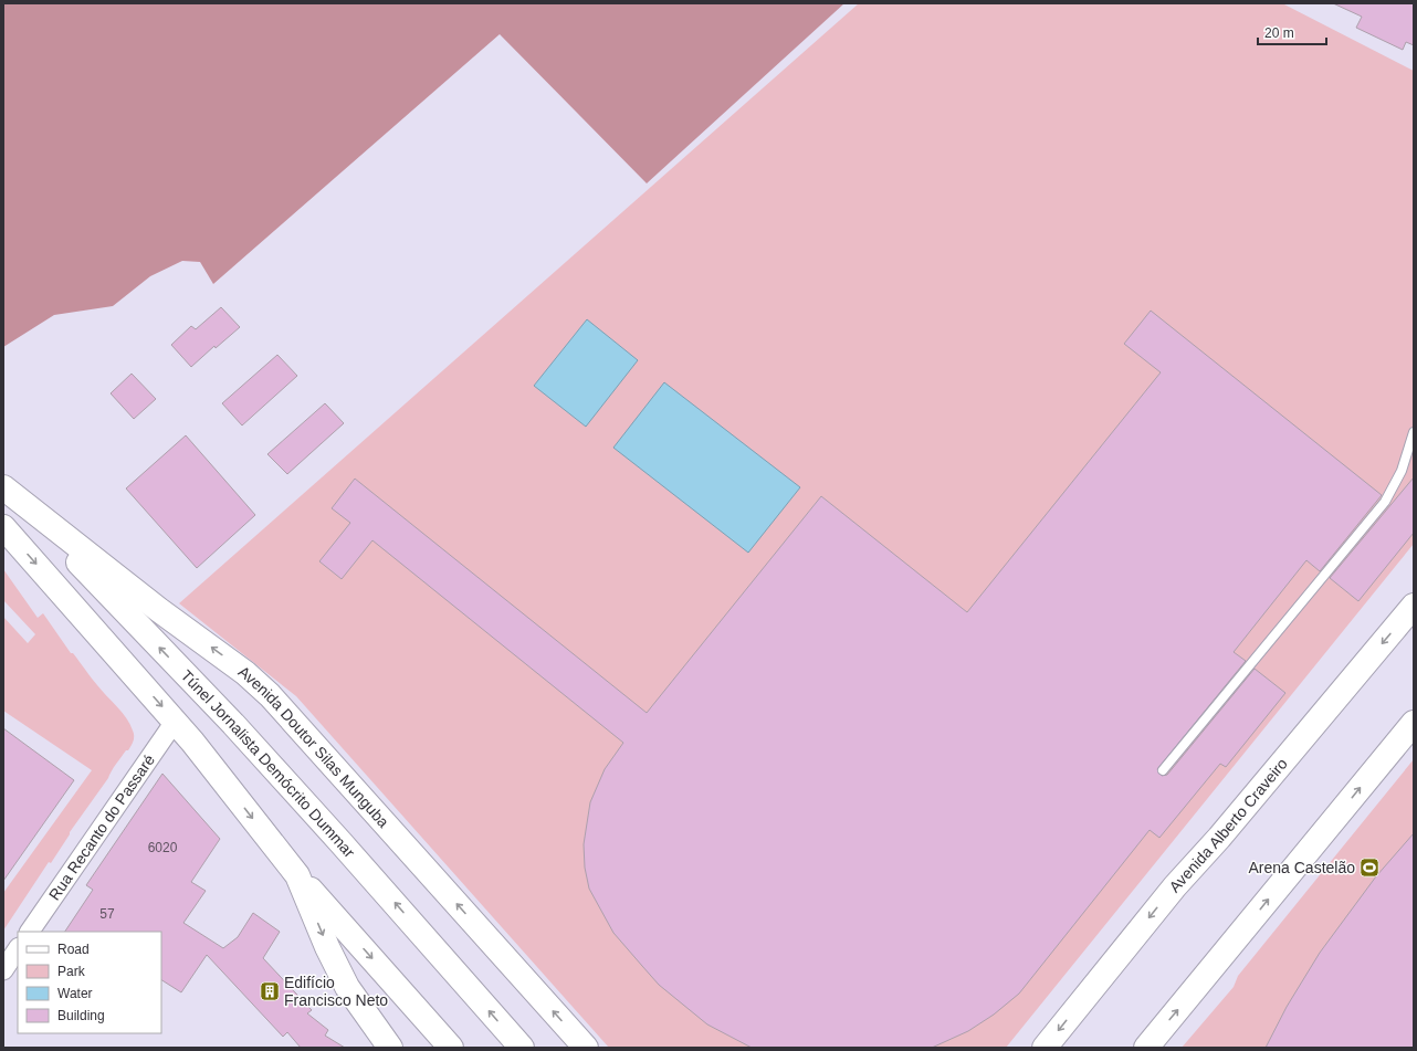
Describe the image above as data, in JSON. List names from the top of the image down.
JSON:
{
  "streets": {
    "main road": ["Avenida Doutor Silas Munguba", "Túnel Jornalista Demócrito Dummar", "Avenida Alberto Craveiro"],
    "street": ["Rua Recanto do Passaré"]
  },
  "crossings": [
    ["Avenida Doutor Silas Munguba", "Túnel Jornalista Demócrito Dummar"]
  ],
  "places": {
    "sports": ["Arena Castelão"],
    "building": ["Edifício Francisco Neto"]
  },
  "house_numbers": ["6020", "57"],
  "legend": [
    "Road",
    "Park",
    "Water",
    "Building"
  ],
  "scale_bar": "20 m"
}
